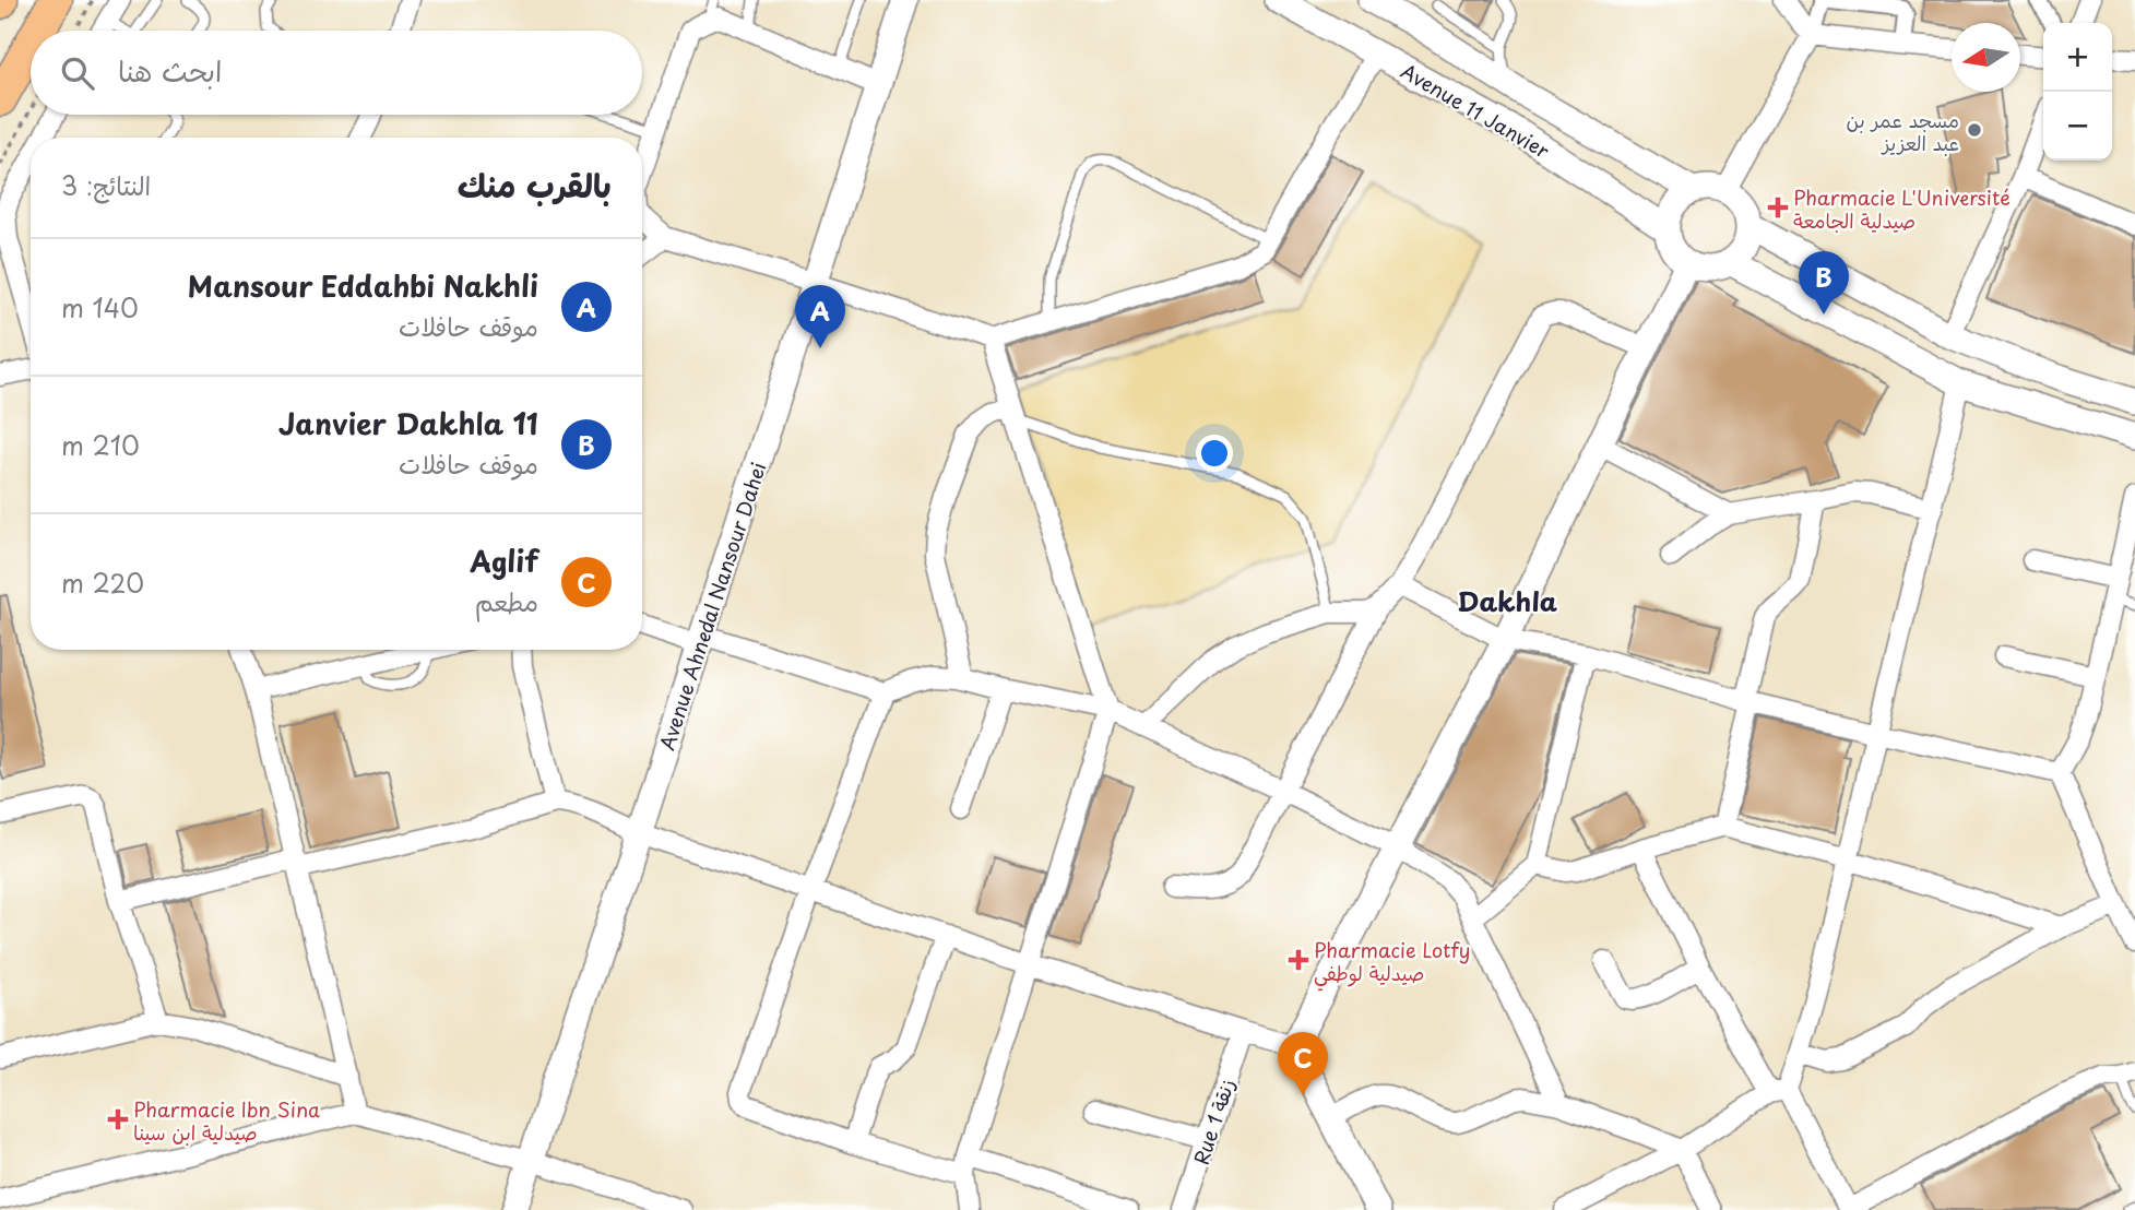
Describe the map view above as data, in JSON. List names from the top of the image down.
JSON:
{
  "streets": {
    "street": ["Avenue 11 Janvier", "Avenue Ahnedal Nansour Dahei", "Rue 1 زنقة"]
  },
  "districts": ["Dakhla"],
  "places": {
    "other": ["مسجد عمر بن عبد العزيز"],
    "health": ["Pharmacie L'Université صيدلية الجامعة", "Pharmacie Lotfy صيدلية لوطفي", "Pharmacie Ibn Sina صيدلية ابن سينا"]
  },
  "north": "left",
  "page": {
    "map_buttons": ["+", "−"],
    "search": "ابحث هنا",
    "heading": ["بالقرب منك", "النتائج: 3"],
    "list": [
      {
        "mark": "A",
        "name": "Mansour Eddahbi Nakhli",
        "note": "موقف حافلات",
        "value": "140 m"
      },
      {
        "mark": "B",
        "name": "11 Janvier Dakhla",
        "note": "موقف حافلات",
        "value": "210 m"
      },
      {
        "mark": "C",
        "name": "Aglif",
        "note": "مطعم",
        "value": "220 m"
      }
    ],
    "pins": ["B", "A", "C"]
  }
}
